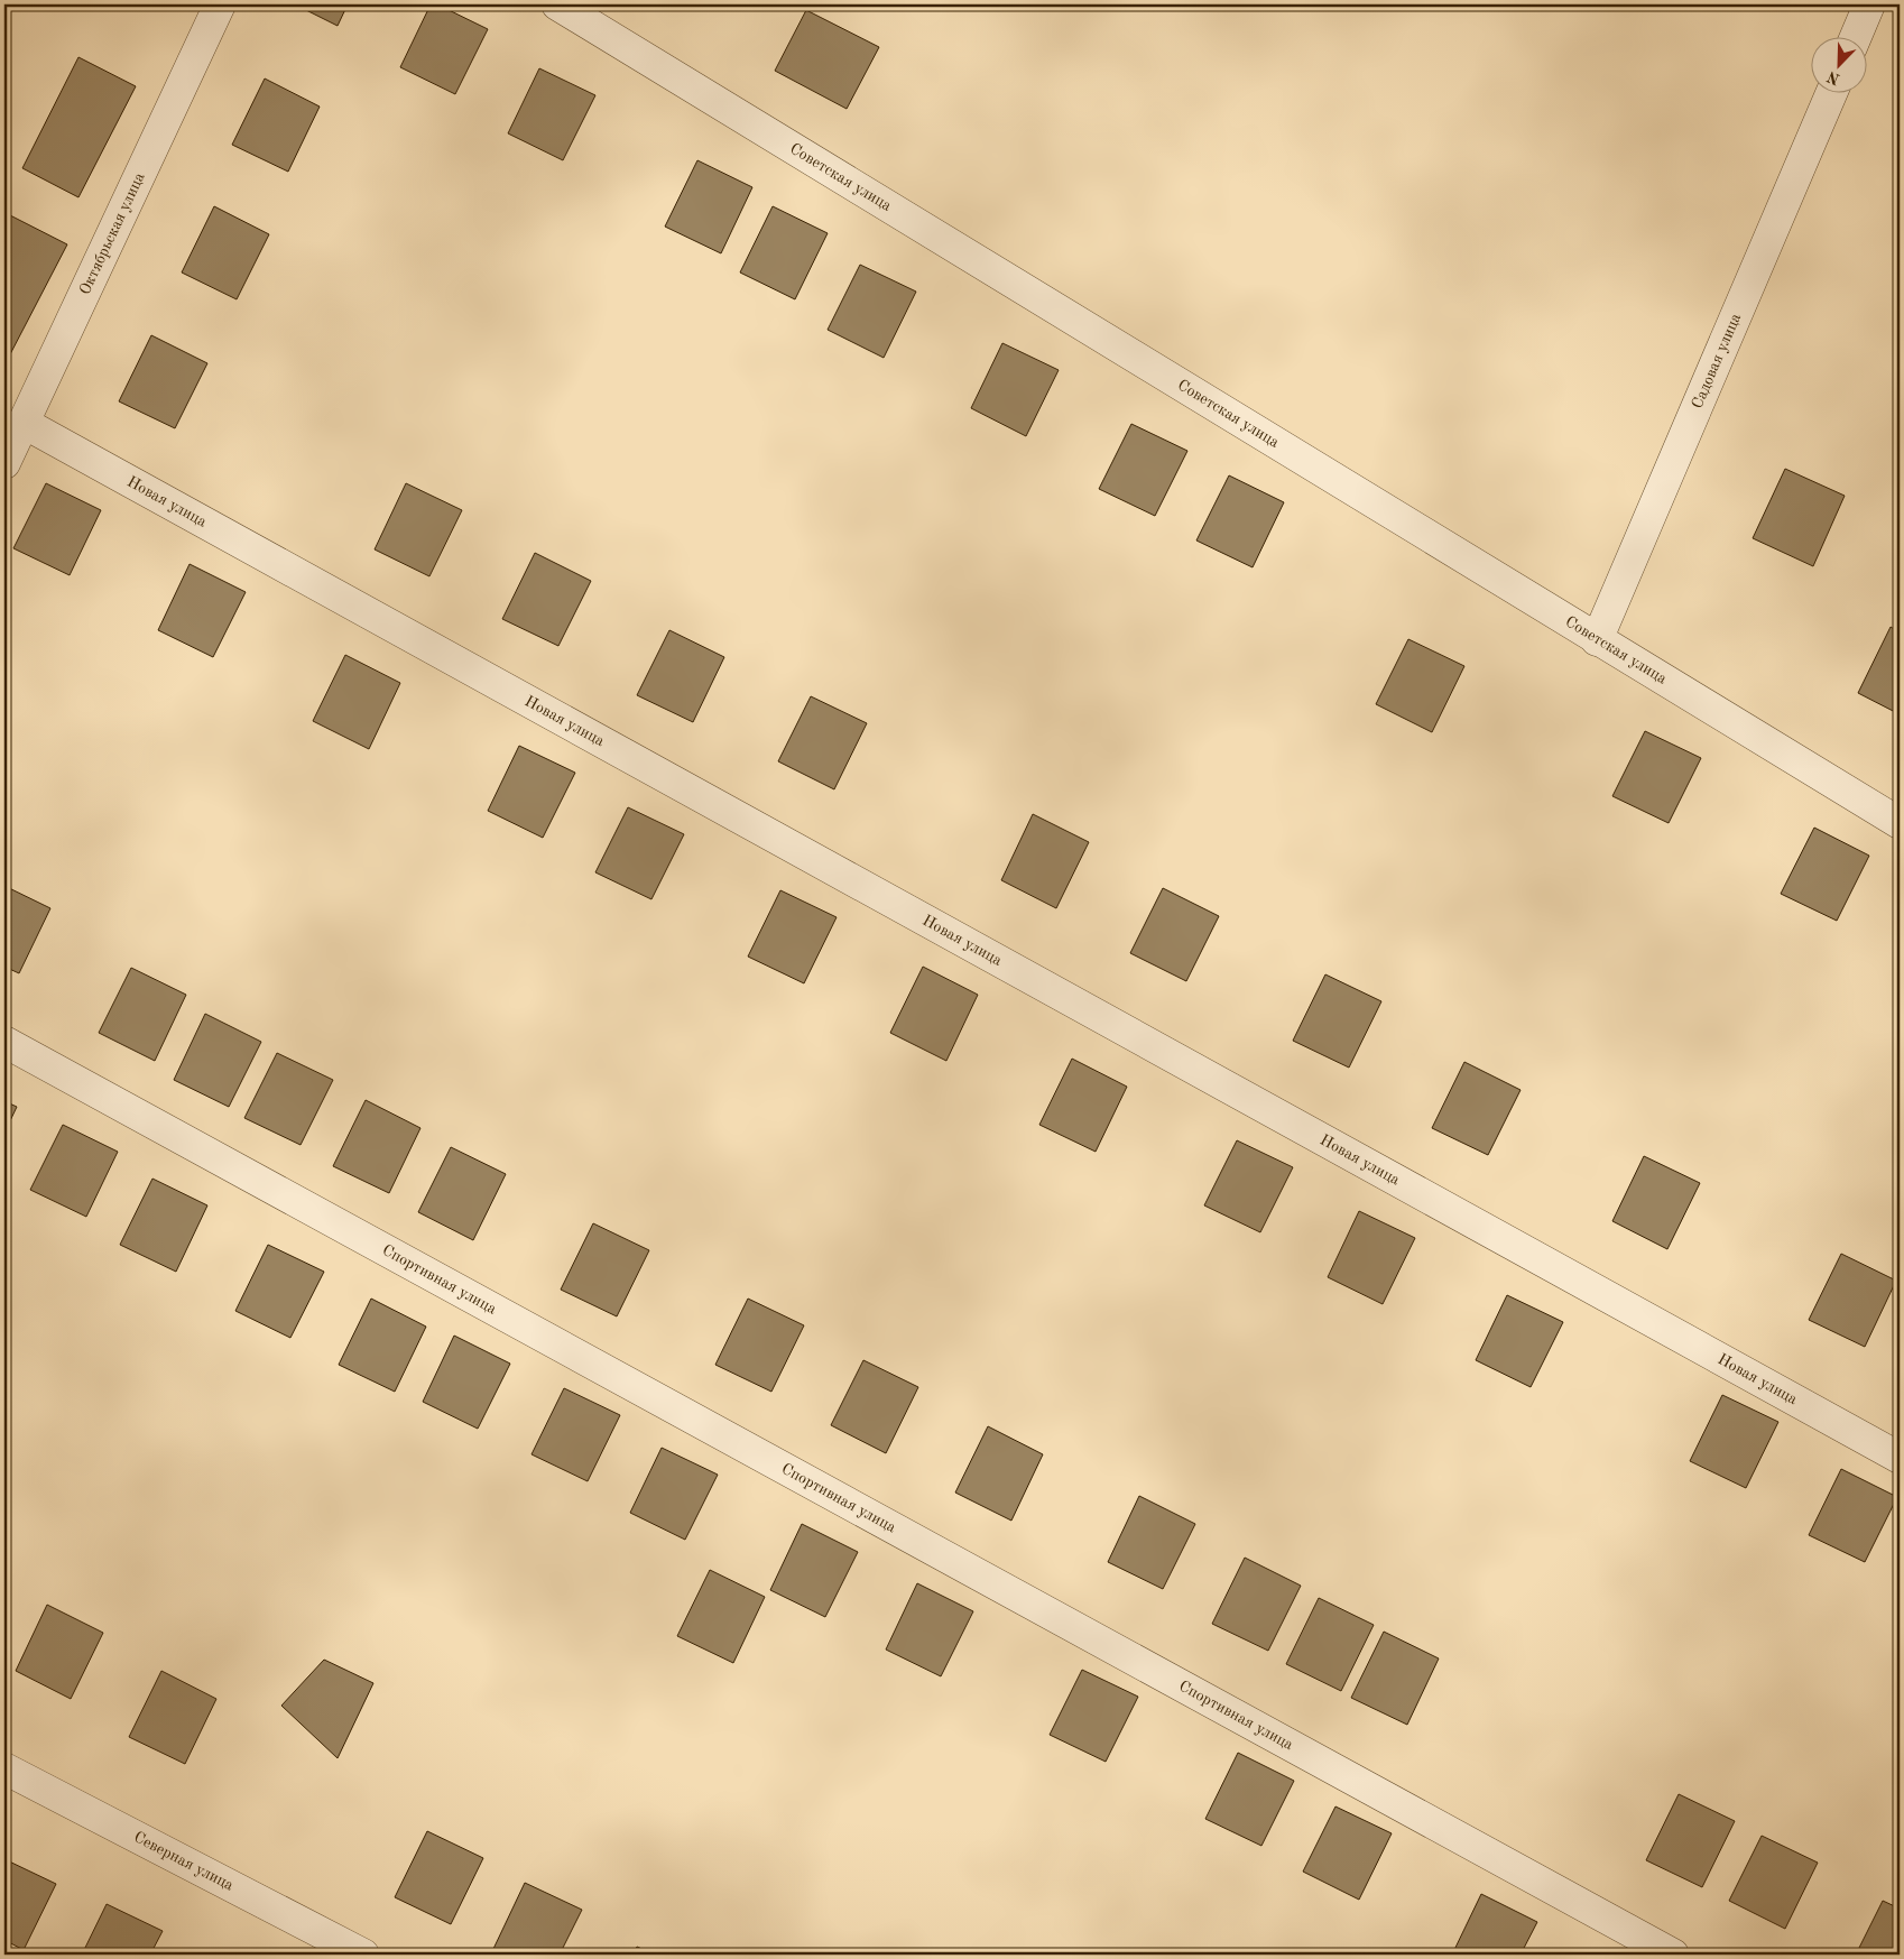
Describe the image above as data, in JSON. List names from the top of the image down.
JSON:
{
  "streets": {
    "street": [
      "Советская улица",
      "Октябрьская улица",
      "Садовая улица",
      "Новая улица",
      "Спортивная улица",
      "Северная улица"
    ]
  },
  "crossings": [
    ["Советская улица", "Садовая улица"],
    ["Октябрьская улица", "Новая улица"]
  ],
  "north": "bottom left"
}
